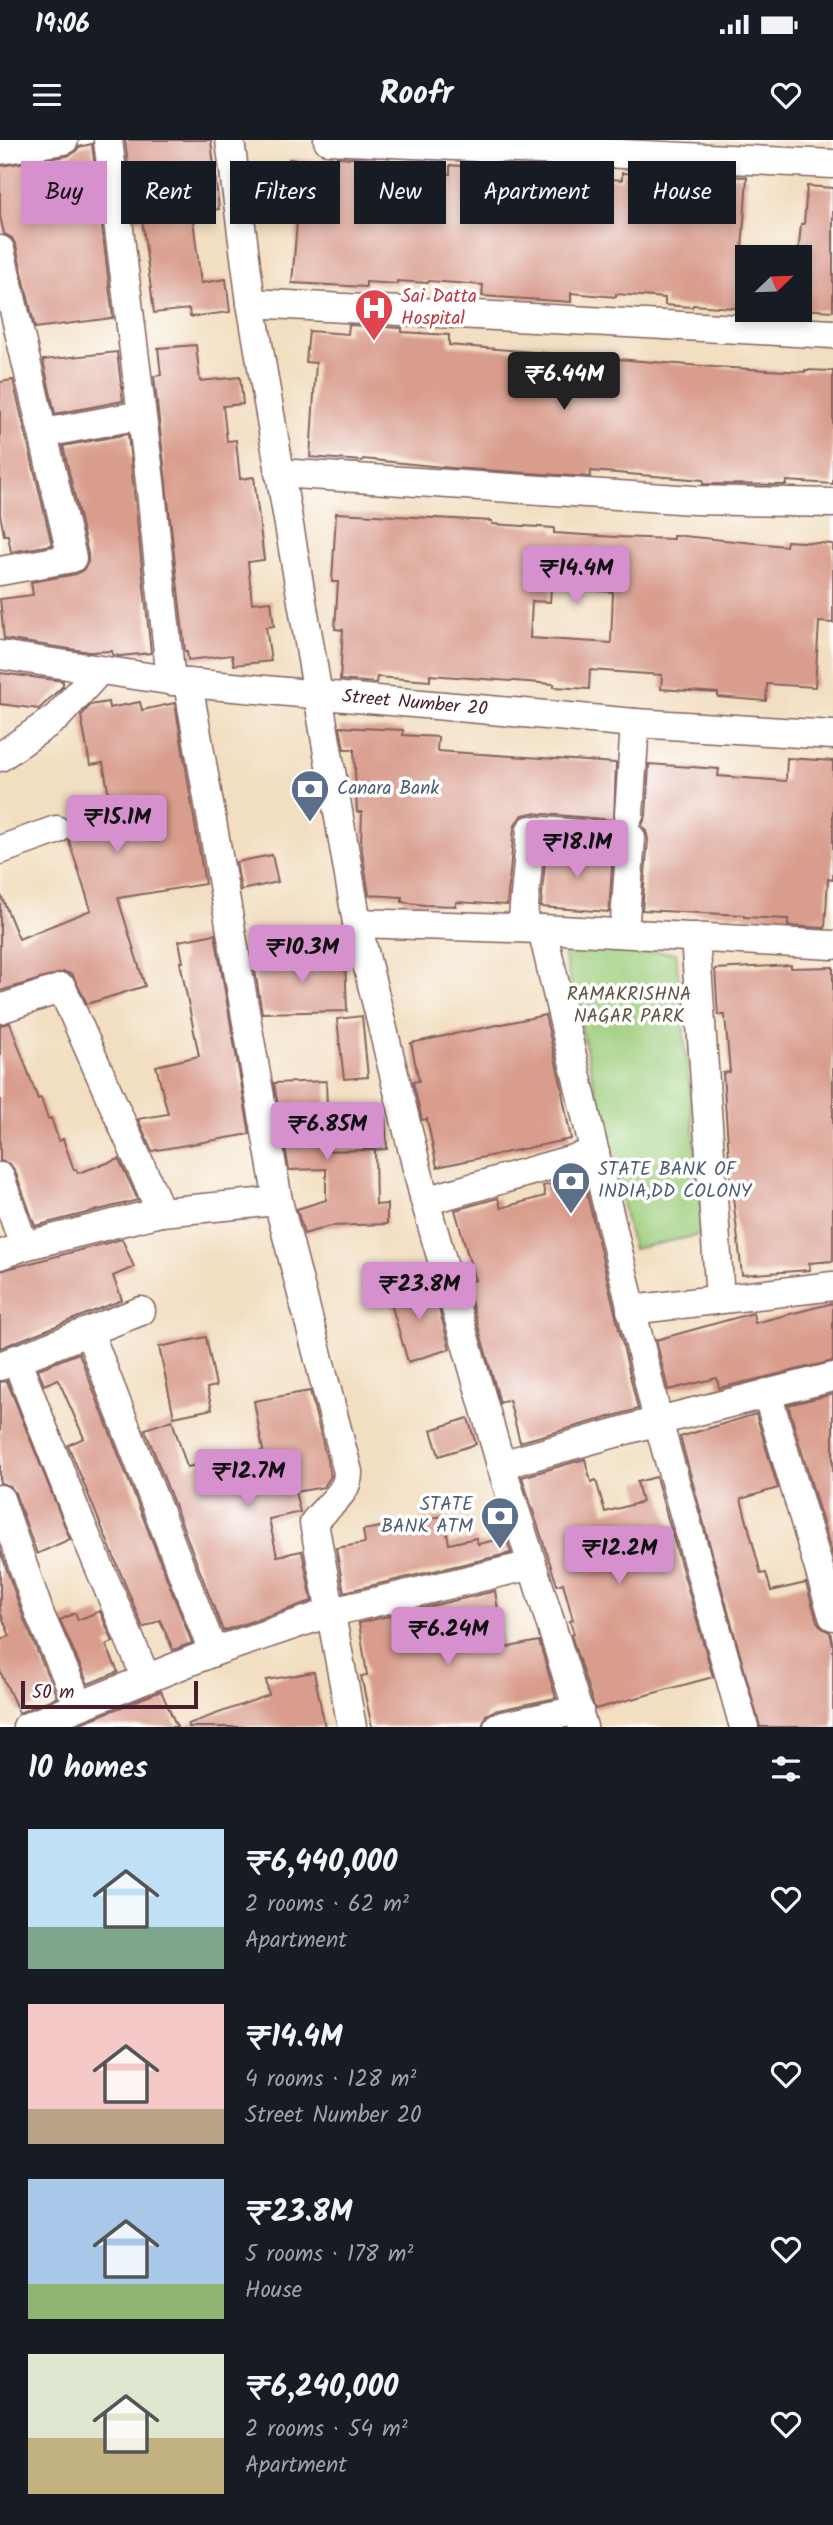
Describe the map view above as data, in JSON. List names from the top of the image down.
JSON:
{
  "streets": {
    "street": ["Street Number 20"]
  },
  "parks": ["RAMAKRISHNA NAGAR PARK"],
  "places": {
    "hospital": ["Sai Datta Hospital"],
    "bank": ["Canara Bank", "STATE BANK OF INDIA,DD COLONY", "STATE BANK ATM"]
  },
  "scale_bar": "50 m",
  "north": "top right",
  "page": {
    "status": "19:06",
    "header": "Roofr",
    "chip": [
      "Buy",
      "Rent",
      "Filters",
      "New",
      "Apartment",
      "House"
    ],
    "price": [
      "₹6.44M",
      "₹14.4M",
      "₹15.1M",
      "₹18.1M",
      "₹10.3M",
      "₹6.85M",
      "₹23.8M",
      "₹12.7M",
      "₹12.2M",
      "₹6.24M"
    ],
    "scale": "50 m",
    "heading": "10 homes",
    "list": [
      {
        "name": "₹6,440,000",
        "note": "2 rooms · 62 m² · Apartment"
      },
      {
        "name": "₹14.4M",
        "note": "4 rooms · 128 m² · Street Number 20"
      },
      {
        "name": "₹23.8M",
        "note": "5 rooms · 178 m² · House"
      },
      {
        "name": "₹6,240,000",
        "note": "2 rooms · 54 m² · Apartment"
      }
    ]
  }
}
